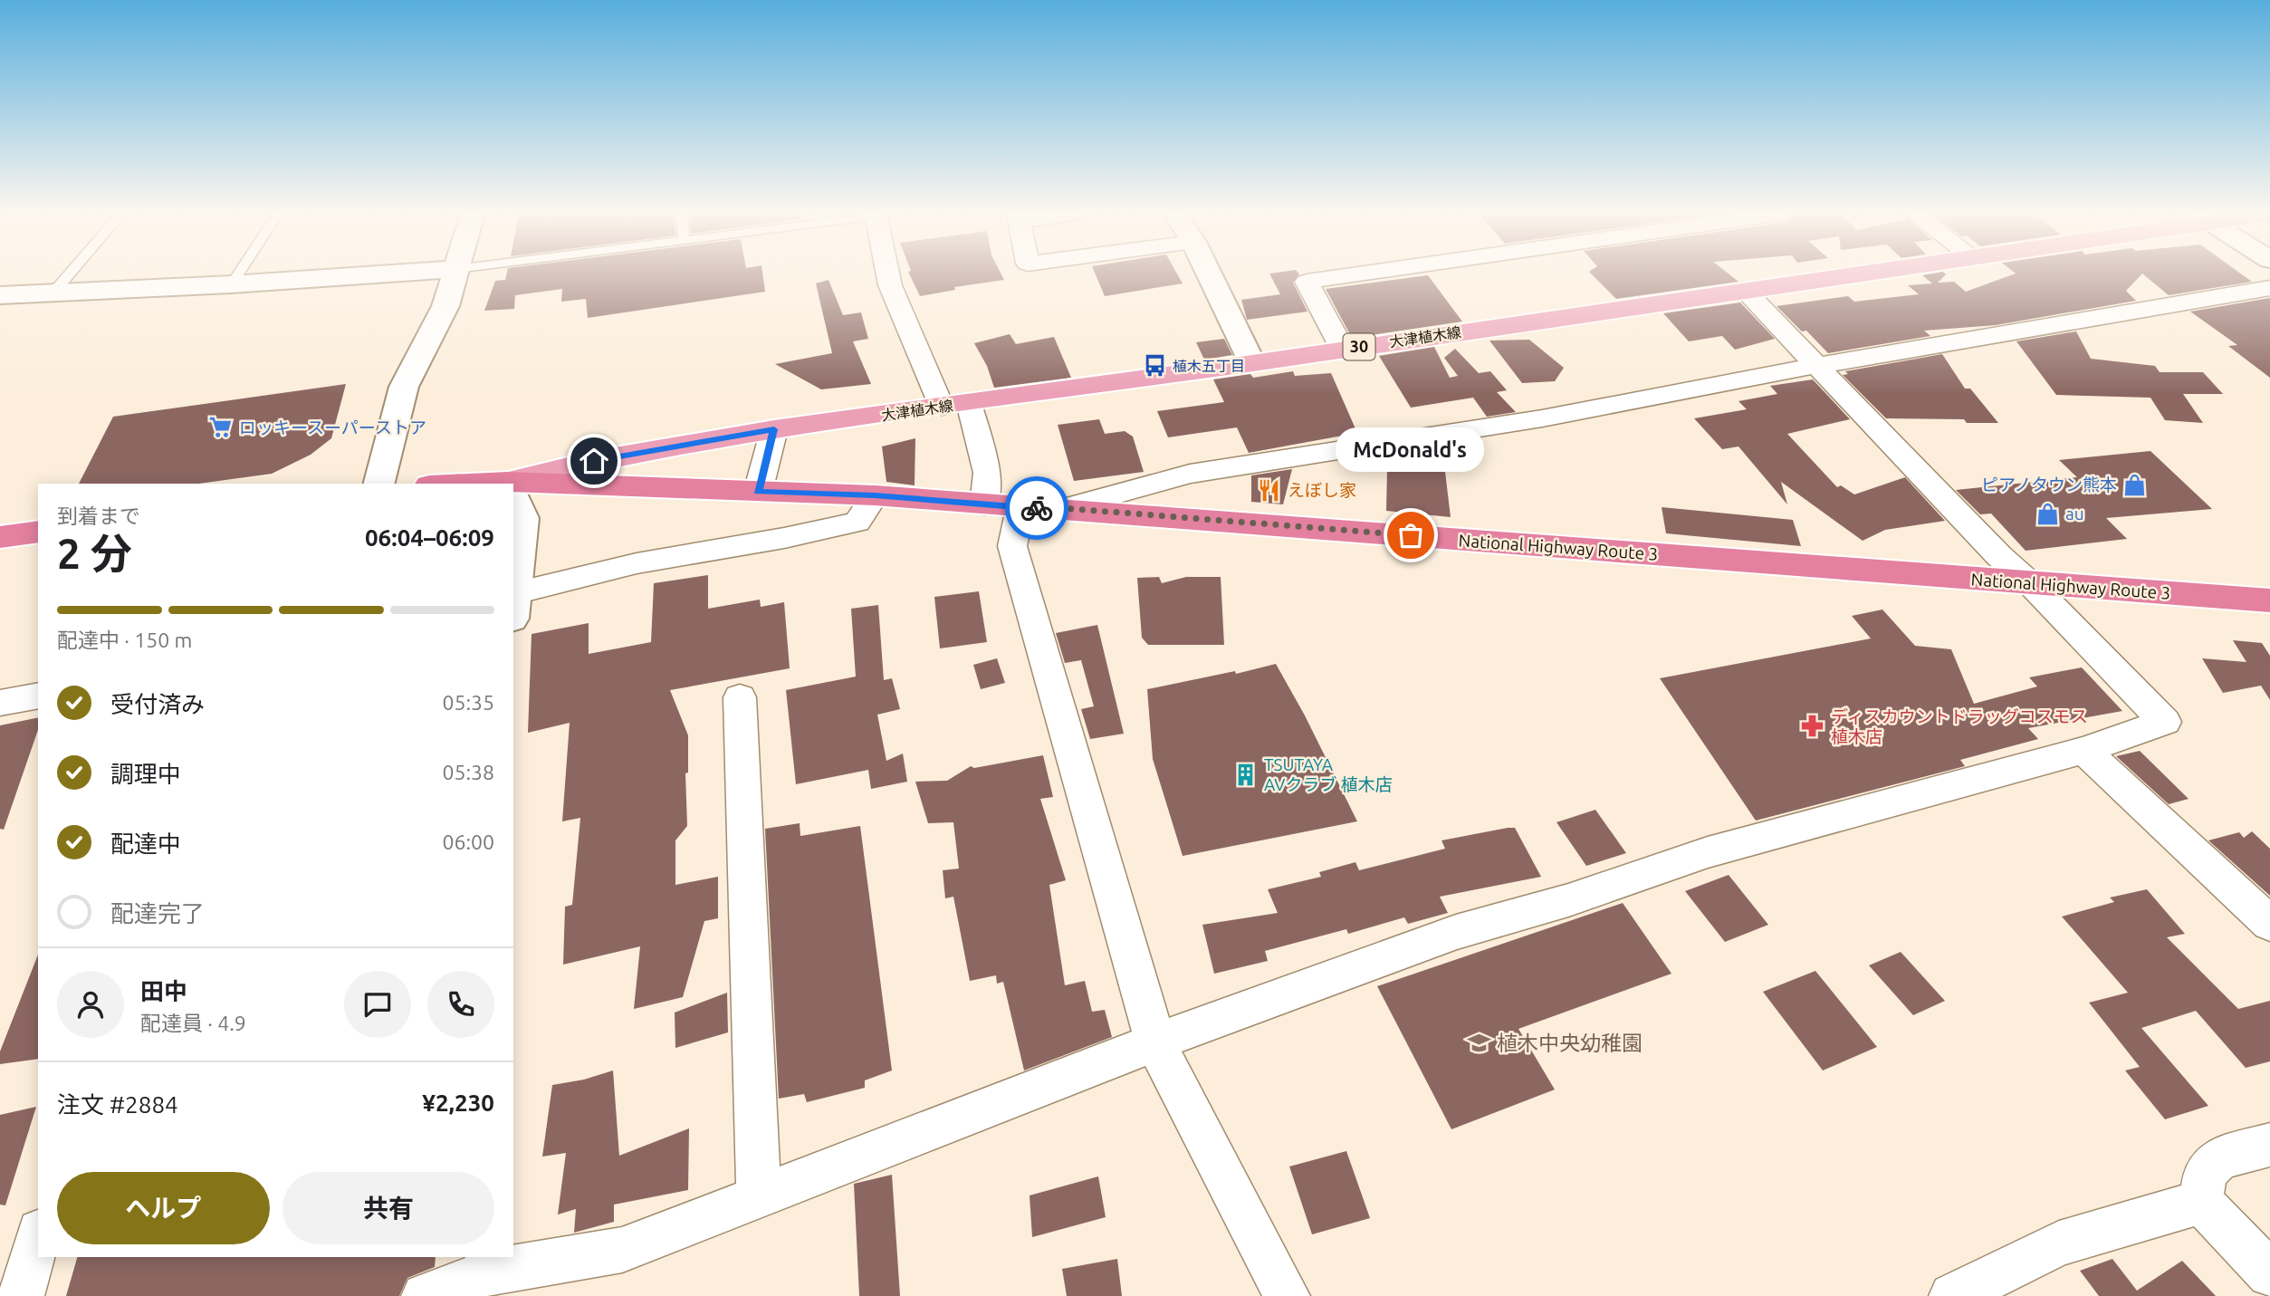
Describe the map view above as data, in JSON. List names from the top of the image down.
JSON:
{
  "streets": {
    "highway": ["National Highway Route 3"],
    "main road": ["大津植木線", "30"]
  },
  "places": {
    "bus stop": ["植木五丁目"],
    "supermarket": ["ロッキースーパーストア"],
    "shop": ["ピアノタウン熊本", "au"],
    "restaurant": ["えぼし家"],
    "other": ["McDonald's"],
    "pharmacy": ["ディスカウントドラッグコスモス 植木店"],
    "building": ["TSUTAYA AVクラブ 植木店"],
    "school or university": ["植木中央幼稚園"]
  },
  "page": {
    "bubble": "McDonald's",
    "heading": ["2 分", "到着まで", "06:04–06:09"],
    "panel": [
      "田中",
      "配達員 · 4.9",
      "注文 #2884",
      "¥2,230"
    ],
    "bar": "配達中 · 150 m",
    "list": [
      ["受付済み", "05:35"],
      ["調理中", "05:38"],
      ["配達中", "06:00"],
      "配達完了"
    ],
    "buttons": ["ヘルプ", "共有"]
  }
}
